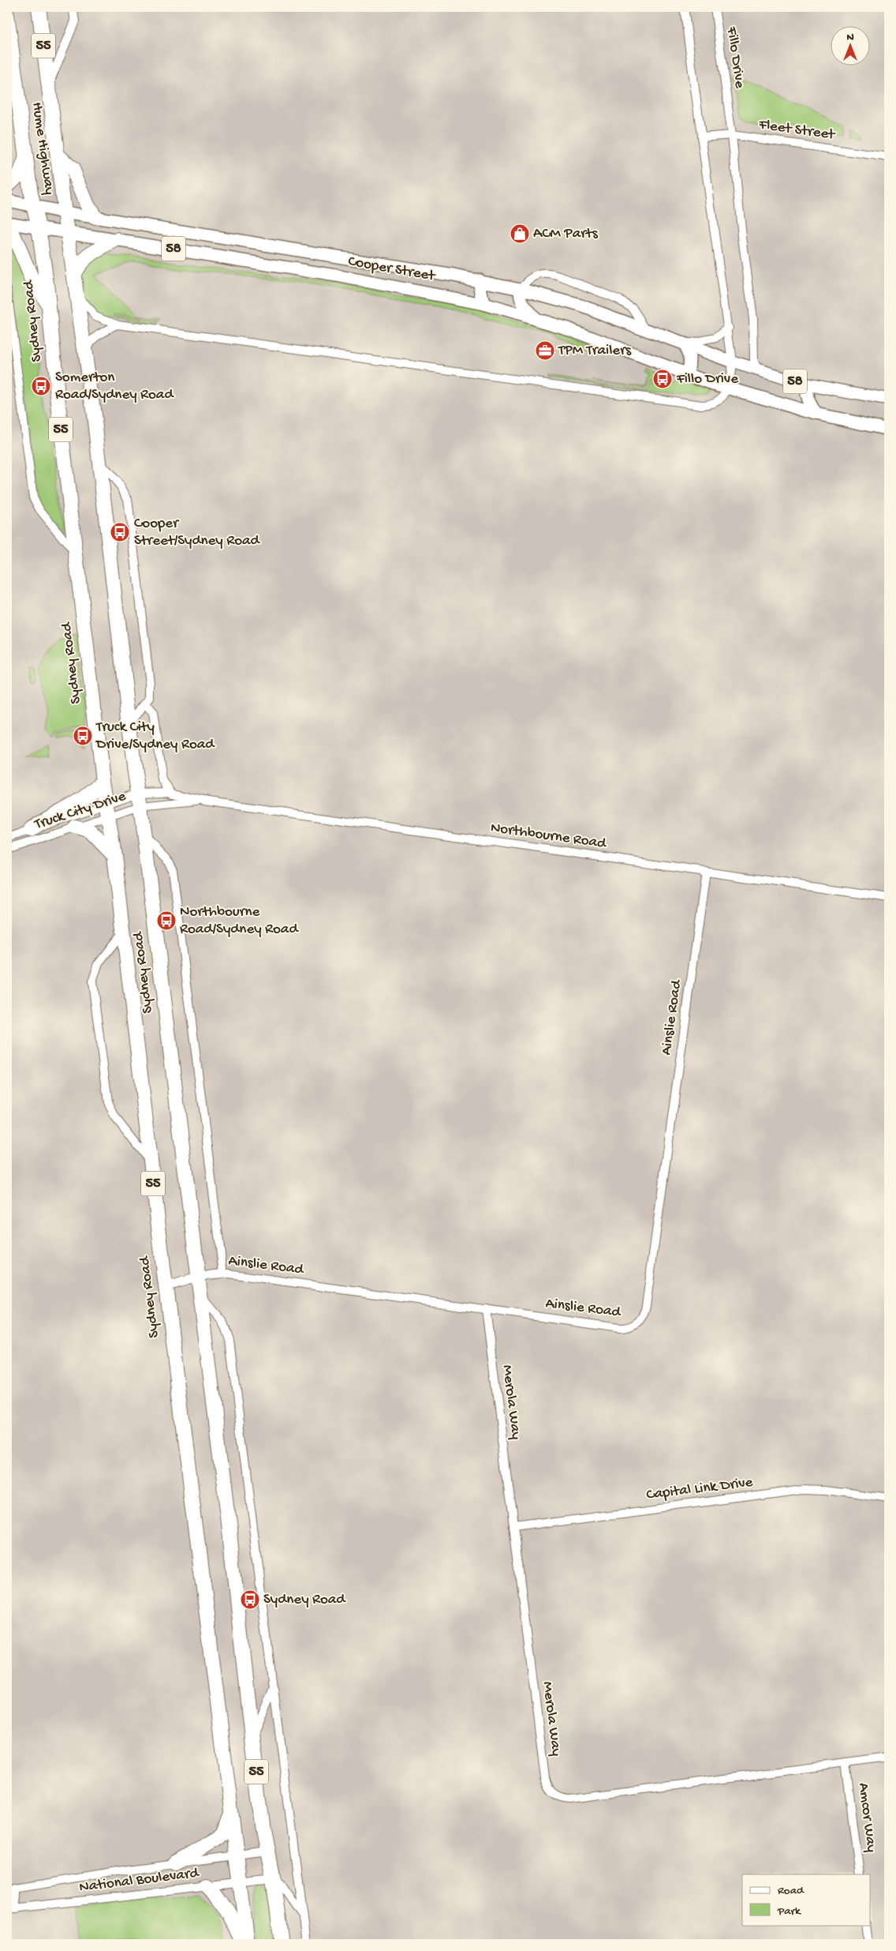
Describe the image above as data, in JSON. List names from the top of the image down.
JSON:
{
  "streets": {
    "highway": ["55", "Hume Highway", "Sydney Road"],
    "main road": ["58", "Cooper Street"],
    "street": [
      "Fillo Drive",
      "Fleet Street",
      "Truck City Drive",
      "Northbourne Road",
      "Ainslie Road",
      "Merola Way",
      "Capital Link Drive",
      "Amcor Way",
      "National Boulevard"
    ]
  },
  "crossings": [
    ["Fillo Drive", "Fleet Street"],
    ["Fillo Drive", "Cooper Street"],
    ["Hume Highway", "58"],
    ["Hume Highway", "Cooper Street"],
    ["Hume Highway", "Sydney Road"],
    ["58", "Cooper Street"],
    ["58", "Sydney Road"],
    ["Cooper Street", "Sydney Road"],
    ["Sydney Road", "Truck City Drive"],
    ["Sydney Road", "Northbourne Road"],
    ["Sydney Road", "Ainslie Road"],
    ["Sydney Road", "National Boulevard"],
    ["Truck City Drive", "Northbourne Road"],
    ["Northbourne Road", "Ainslie Road"],
    ["Ainslie Road", "Merola Way"],
    ["Merola Way", "Capital Link Drive"],
    ["Merola Way", "Amcor Way"]
  ],
  "places": {
    "shop": ["ACM Parts"],
    "office": ["TPM Trailers"],
    "bus stop": [
      "Fillo Drive",
      "Somerton Road/Sydney Road",
      "Cooper Street/Sydney Road",
      "Truck City Drive/Sydney Road",
      "Northbourne Road/Sydney Road",
      "Sydney Road"
    ]
  },
  "legend": ["Road", "Park"],
  "north": "top"
}
